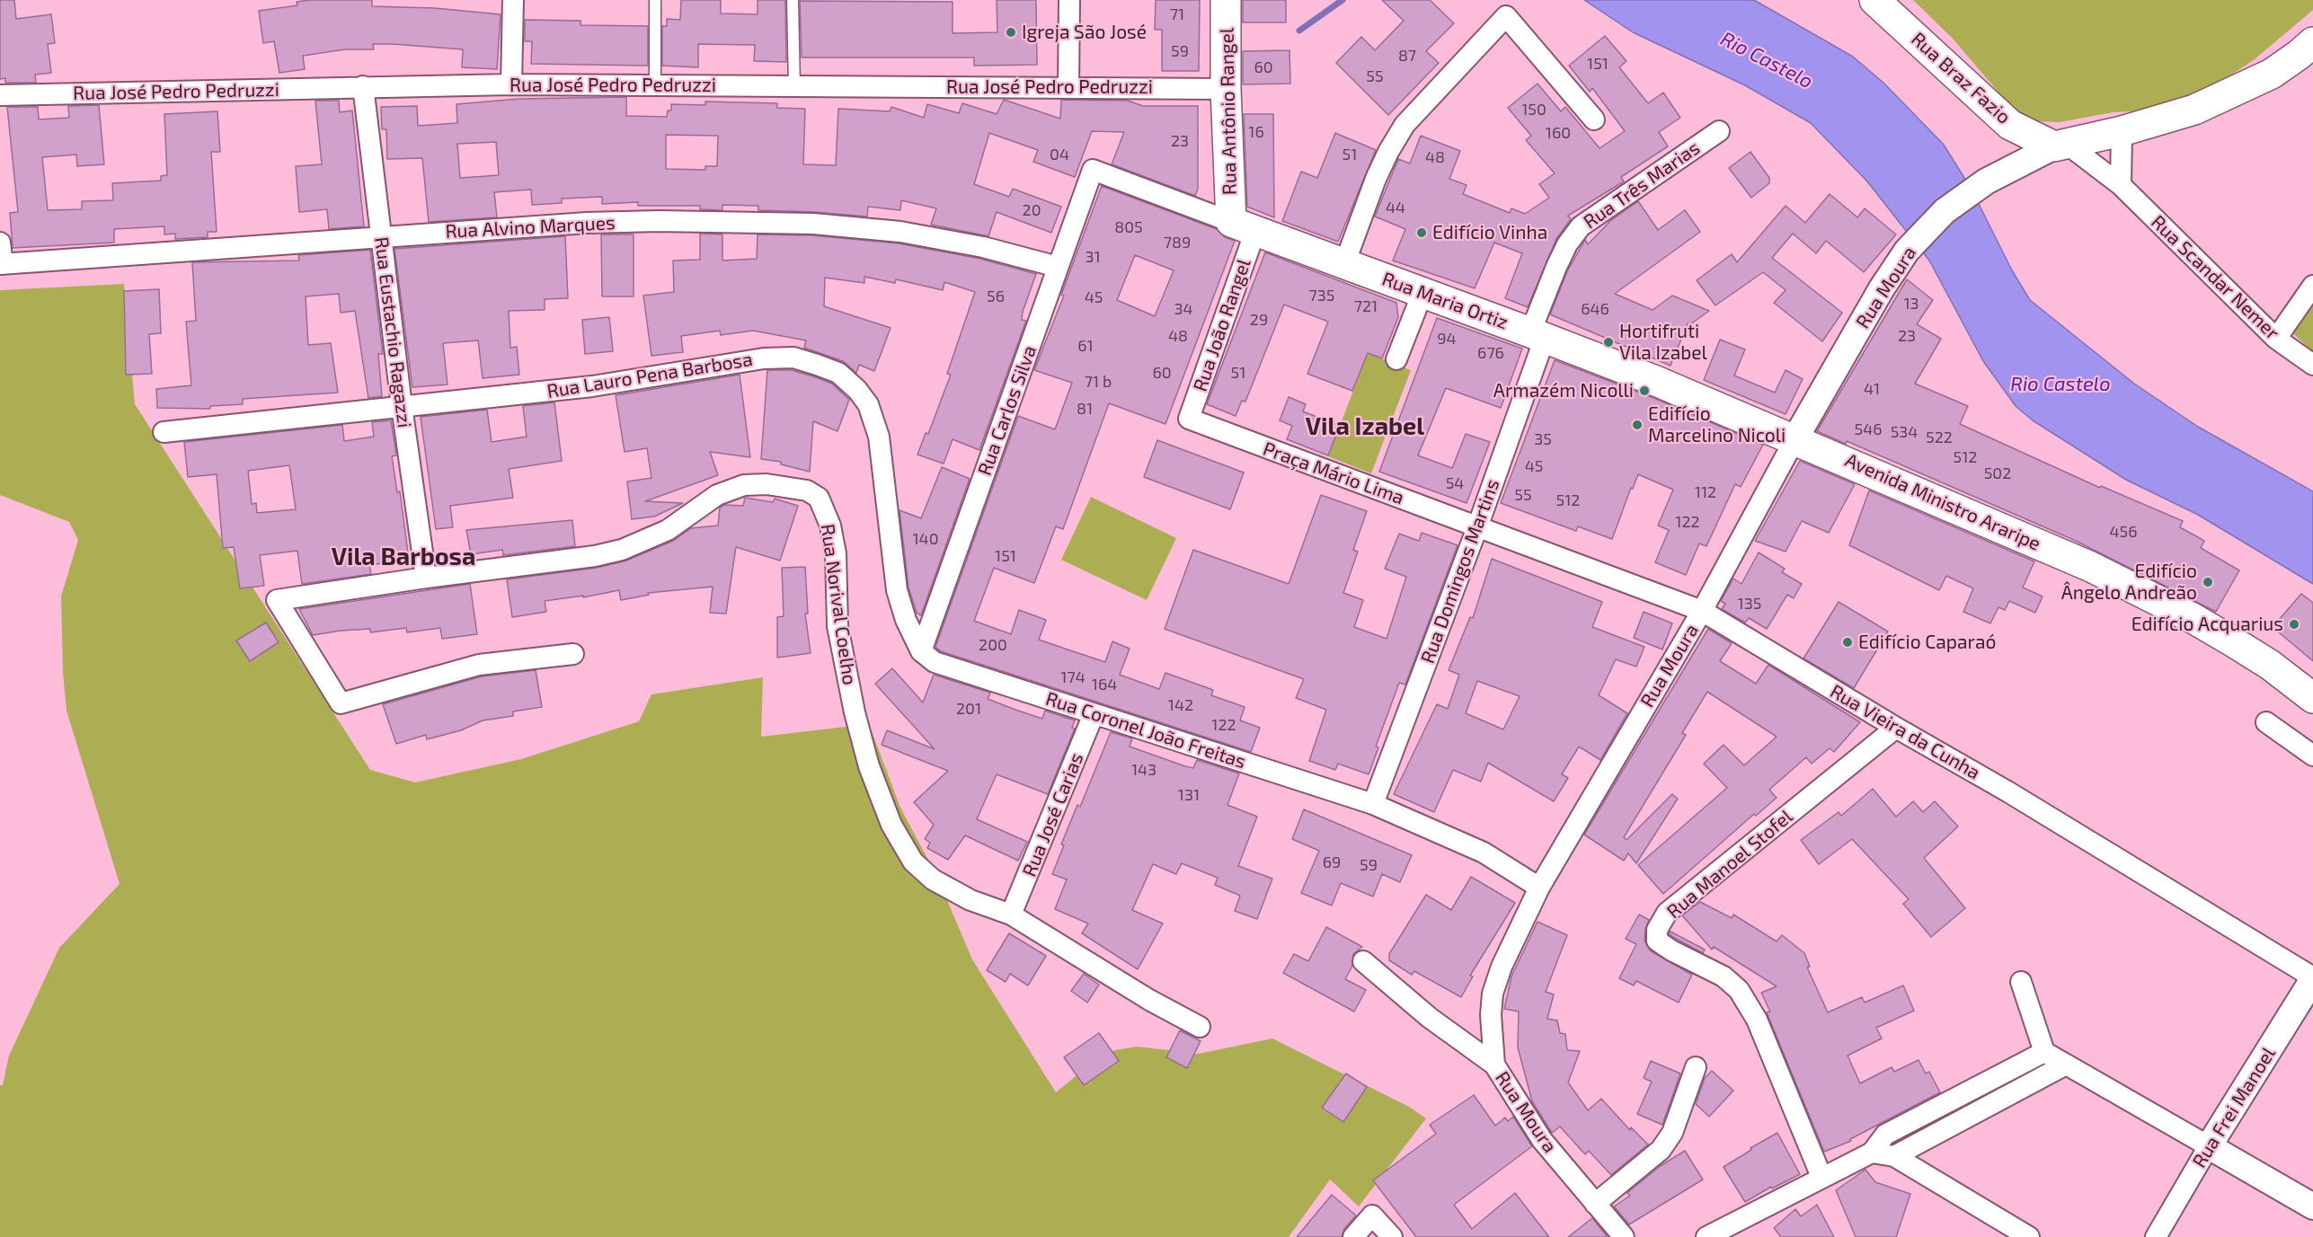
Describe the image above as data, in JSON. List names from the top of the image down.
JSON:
{
  "streets": {
    "main road": [
      "Rua Braz Fazio",
      "Rua Antônio Rangel",
      "Rua Maria Ortiz",
      "Avenida Ministro Araripe"
    ],
    "street": [
      "Rua José Pedro Pedruzzi",
      "Rua Três Marias",
      "Rua Alvino Marques",
      "Rua Scandar Nemer",
      "Rua Moura",
      "Rua João Rangel",
      "Rua Eustachio Ragazzi",
      "Rua Lauro Pena Barbosa",
      "Rua Carlos Silva",
      "Praça Mário Lima",
      "Rua Domingos Martins",
      "Rua Norival Coelho",
      "Rua Coronel João Freitas",
      "Rua Vieira da Cunha",
      "Rua José Carias",
      "Rua Manoel Stofel",
      "Rua Frei Manoel"
    ]
  },
  "crossings": [
    ["Rua Braz Fazio", "Rua Scandar Nemer"],
    ["Rua Braz Fazio", "Rua Moura"],
    ["Rua José Pedro Pedruzzi", "Rua Antônio Rangel"],
    ["Rua José Pedro Pedruzzi", "Rua Eustachio Ragazzi"],
    ["Rua Antônio Rangel", "Rua Maria Ortiz"],
    ["Rua Antônio Rangel", "Rua João Rangel"],
    ["Rua Três Marias", "Rua Maria Ortiz"],
    ["Rua Três Marias", "Rua Domingos Martins"],
    ["Rua Alvino Marques", "Rua Eustachio Ragazzi"],
    ["Rua Alvino Marques", "Rua Carlos Silva"],
    ["Rua Scandar Nemer", "Rua Moura"],
    ["Rua Moura", "Rua Maria Ortiz"],
    ["Rua Moura", "Avenida Ministro Araripe"],
    ["Rua Moura", "Rua Coronel João Freitas"],
    ["Rua Moura", "Rua Vieira da Cunha"],
    ["Rua Maria Ortiz", "Rua João Rangel"],
    ["Rua Maria Ortiz", "Rua Carlos Silva"],
    ["Rua Maria Ortiz", "Avenida Ministro Araripe"],
    ["Rua Maria Ortiz", "Rua Domingos Martins"],
    ["Rua João Rangel", "Praça Mário Lima"],
    ["Rua Eustachio Ragazzi", "Rua Lauro Pena Barbosa"],
    ["Rua Eustachio Ragazzi", "Rua Norival Coelho"],
    ["Rua Lauro Pena Barbosa", "Rua Carlos Silva"],
    ["Rua Lauro Pena Barbosa", "Rua Coronel João Freitas"],
    ["Rua Carlos Silva", "Rua Coronel João Freitas"],
    ["Praça Mário Lima", "Rua Domingos Martins"],
    ["Praça Mário Lima", "Rua Vieira da Cunha"],
    ["Rua Domingos Martins", "Rua Coronel João Freitas"],
    ["Rua Domingos Martins", "Rua Vieira da Cunha"],
    ["Rua Norival Coelho", "Rua José Carias"],
    ["Rua Coronel João Freitas", "Rua José Carias"],
    ["Rua Vieira da Cunha", "Rua Manoel Stofel"],
    ["Rua Vieira da Cunha", "Rua Frei Manoel"]
  ],
  "districts": ["Vila Izabel", "Vila Barbosa"],
  "water": ["Rio Castelo"],
  "places": [
    "Igreja São José",
    "Edifício Vinha",
    "Hortifruti Vila Izabel",
    "Armazém Nicolli",
    "Edifício Marcelino Nicoli",
    "Edifício Ângelo Andreão",
    "Edifício Acquarius",
    "Edifício Caparaó"
  ],
  "house_numbers": [
    "71",
    "59",
    "87",
    "151",
    "60",
    "55",
    "150",
    "16",
    "160",
    "23",
    "04",
    "51",
    "48",
    "44",
    "20",
    "805",
    "789",
    "31",
    "735",
    "56",
    "45",
    "13",
    "721",
    "34",
    "646",
    "29",
    "48",
    "23",
    "94",
    "61",
    "676",
    "60",
    "51",
    "71 b",
    "41",
    "81",
    "546",
    "534",
    "522",
    "35",
    "512",
    "45",
    "502",
    "54",
    "112",
    "55",
    "512",
    "122",
    "456",
    "140",
    "151",
    "135",
    "200",
    "174",
    "164",
    "142",
    "201",
    "122",
    "143",
    "131",
    "69",
    "59"
  ]
}
